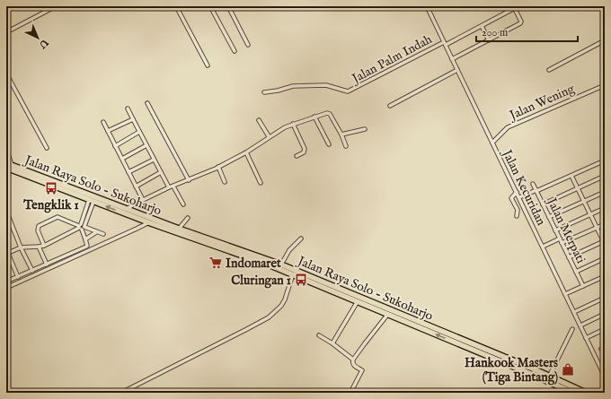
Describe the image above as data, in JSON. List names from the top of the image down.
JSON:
{
  "streets": {
    "main road": ["Jalan Raya Solo - Sukoharjo"],
    "street": [
      "Jalan Palm Indah",
      "Jalan Wening",
      "Jalan Kecuridan",
      "Jalan Merpati"
    ]
  },
  "crossings": [
    ["Jalan Palm Indah", "Jalan Kecuridan"],
    ["Jalan Wening", "Jalan Kecuridan"]
  ],
  "places": {
    "bus stop": ["Tengklik 1", "Cluringan 1"],
    "supermarket": ["Indomaret"],
    "shop": ["Hankook Masters (Tiga Bintang)"]
  },
  "scale_bar": "200 m",
  "north": "bottom right"
}
